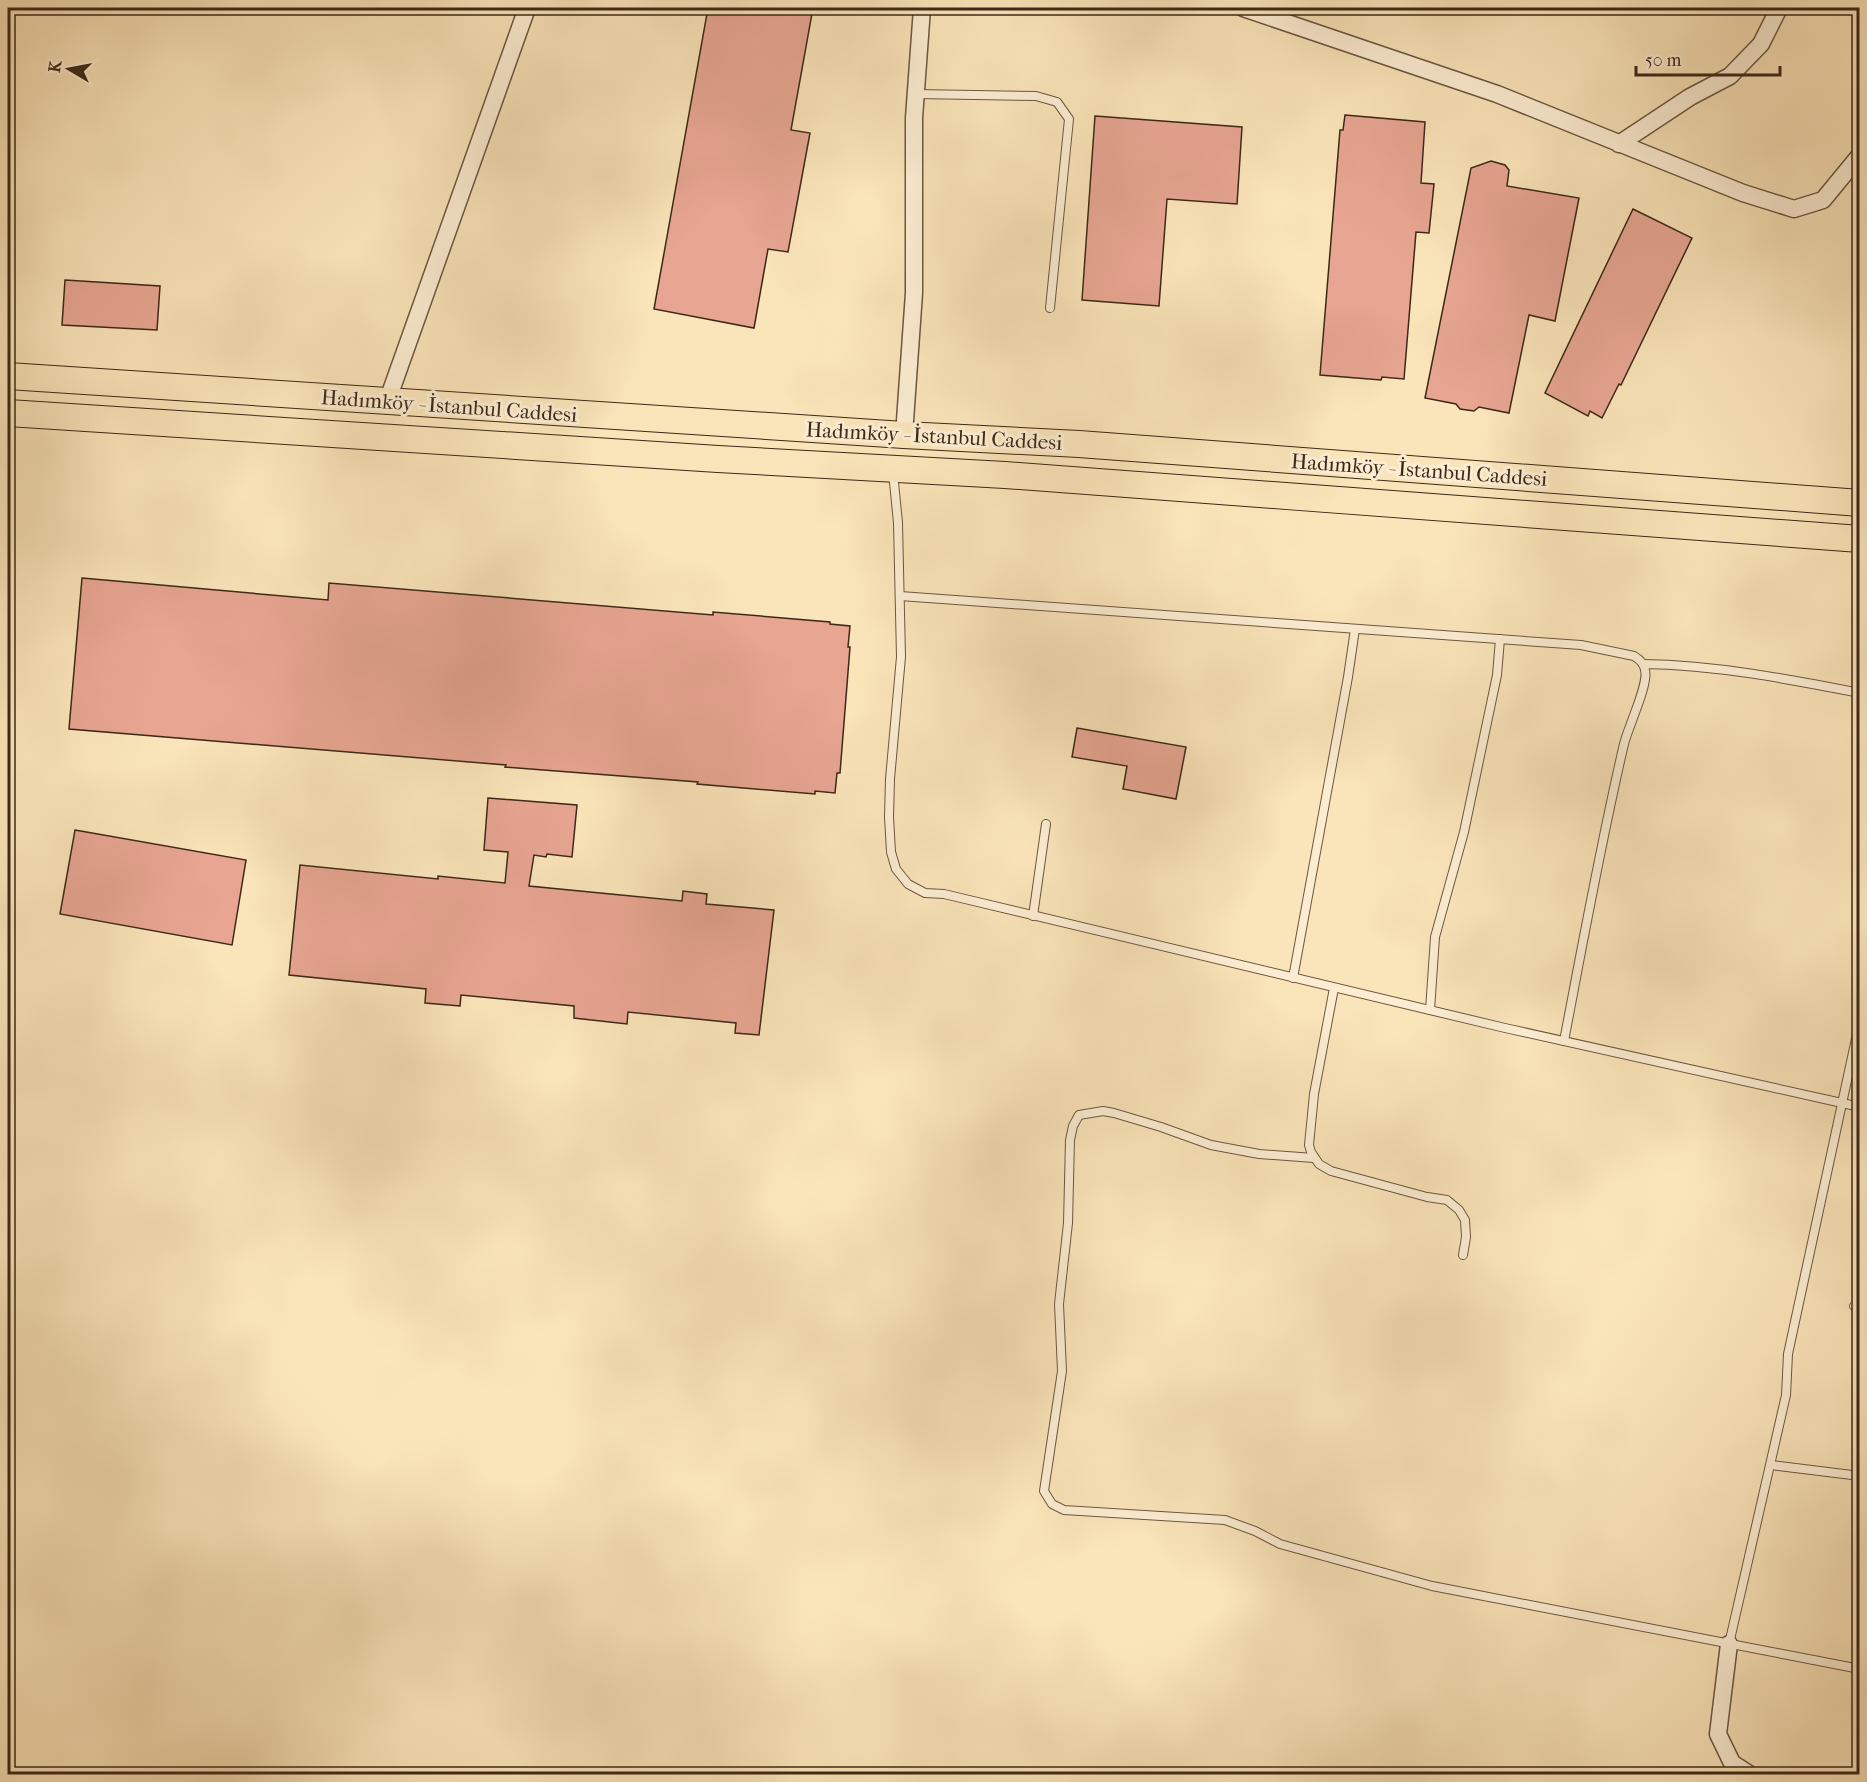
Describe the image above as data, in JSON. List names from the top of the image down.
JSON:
{
  "streets": {
    "main road": ["Hadımköy - İstanbul Caddesi"]
  },
  "scale_bar": "50 m",
  "north": "left"
}
